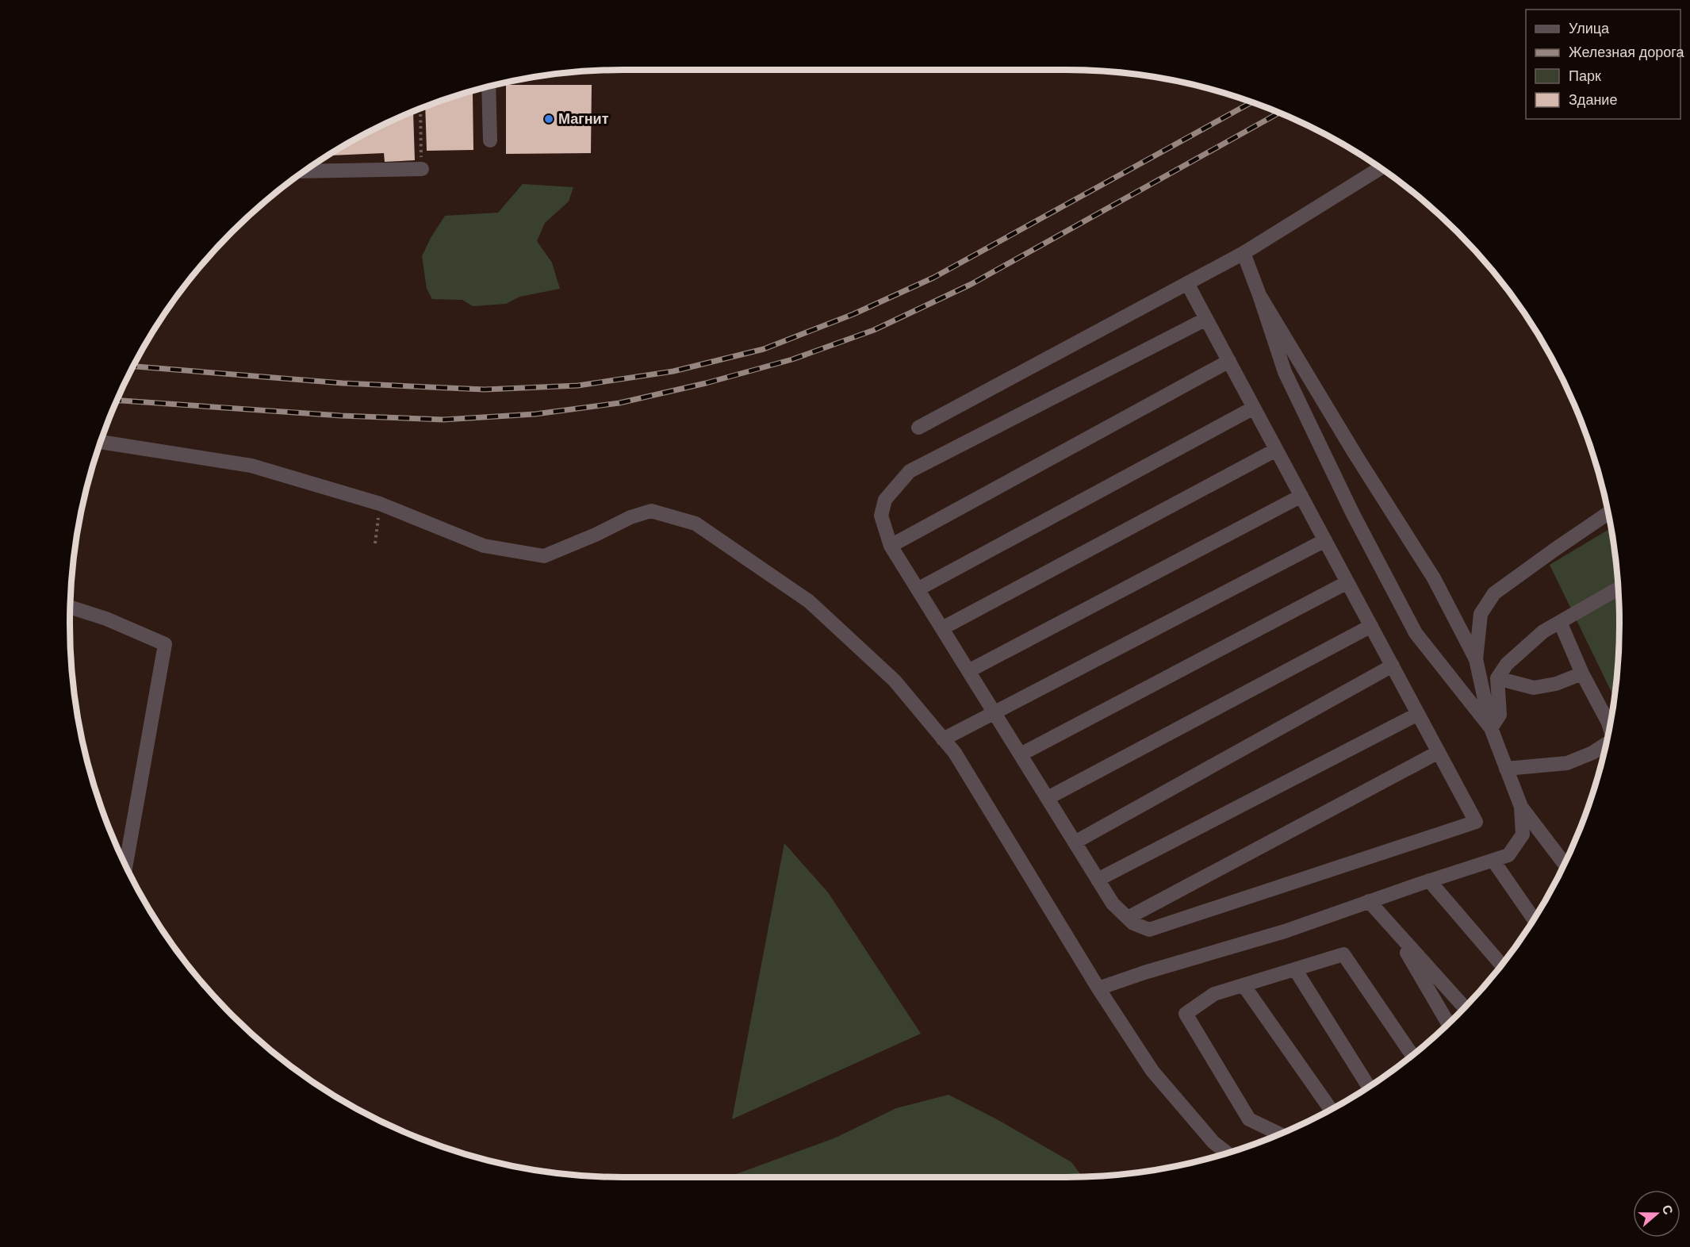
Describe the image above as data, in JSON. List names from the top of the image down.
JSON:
{
  "places": ["Магнит"],
  "legend": [
    "Улица",
    "Железная дорога",
    "Парк",
    "Здание"
  ],
  "north": "right"
}
